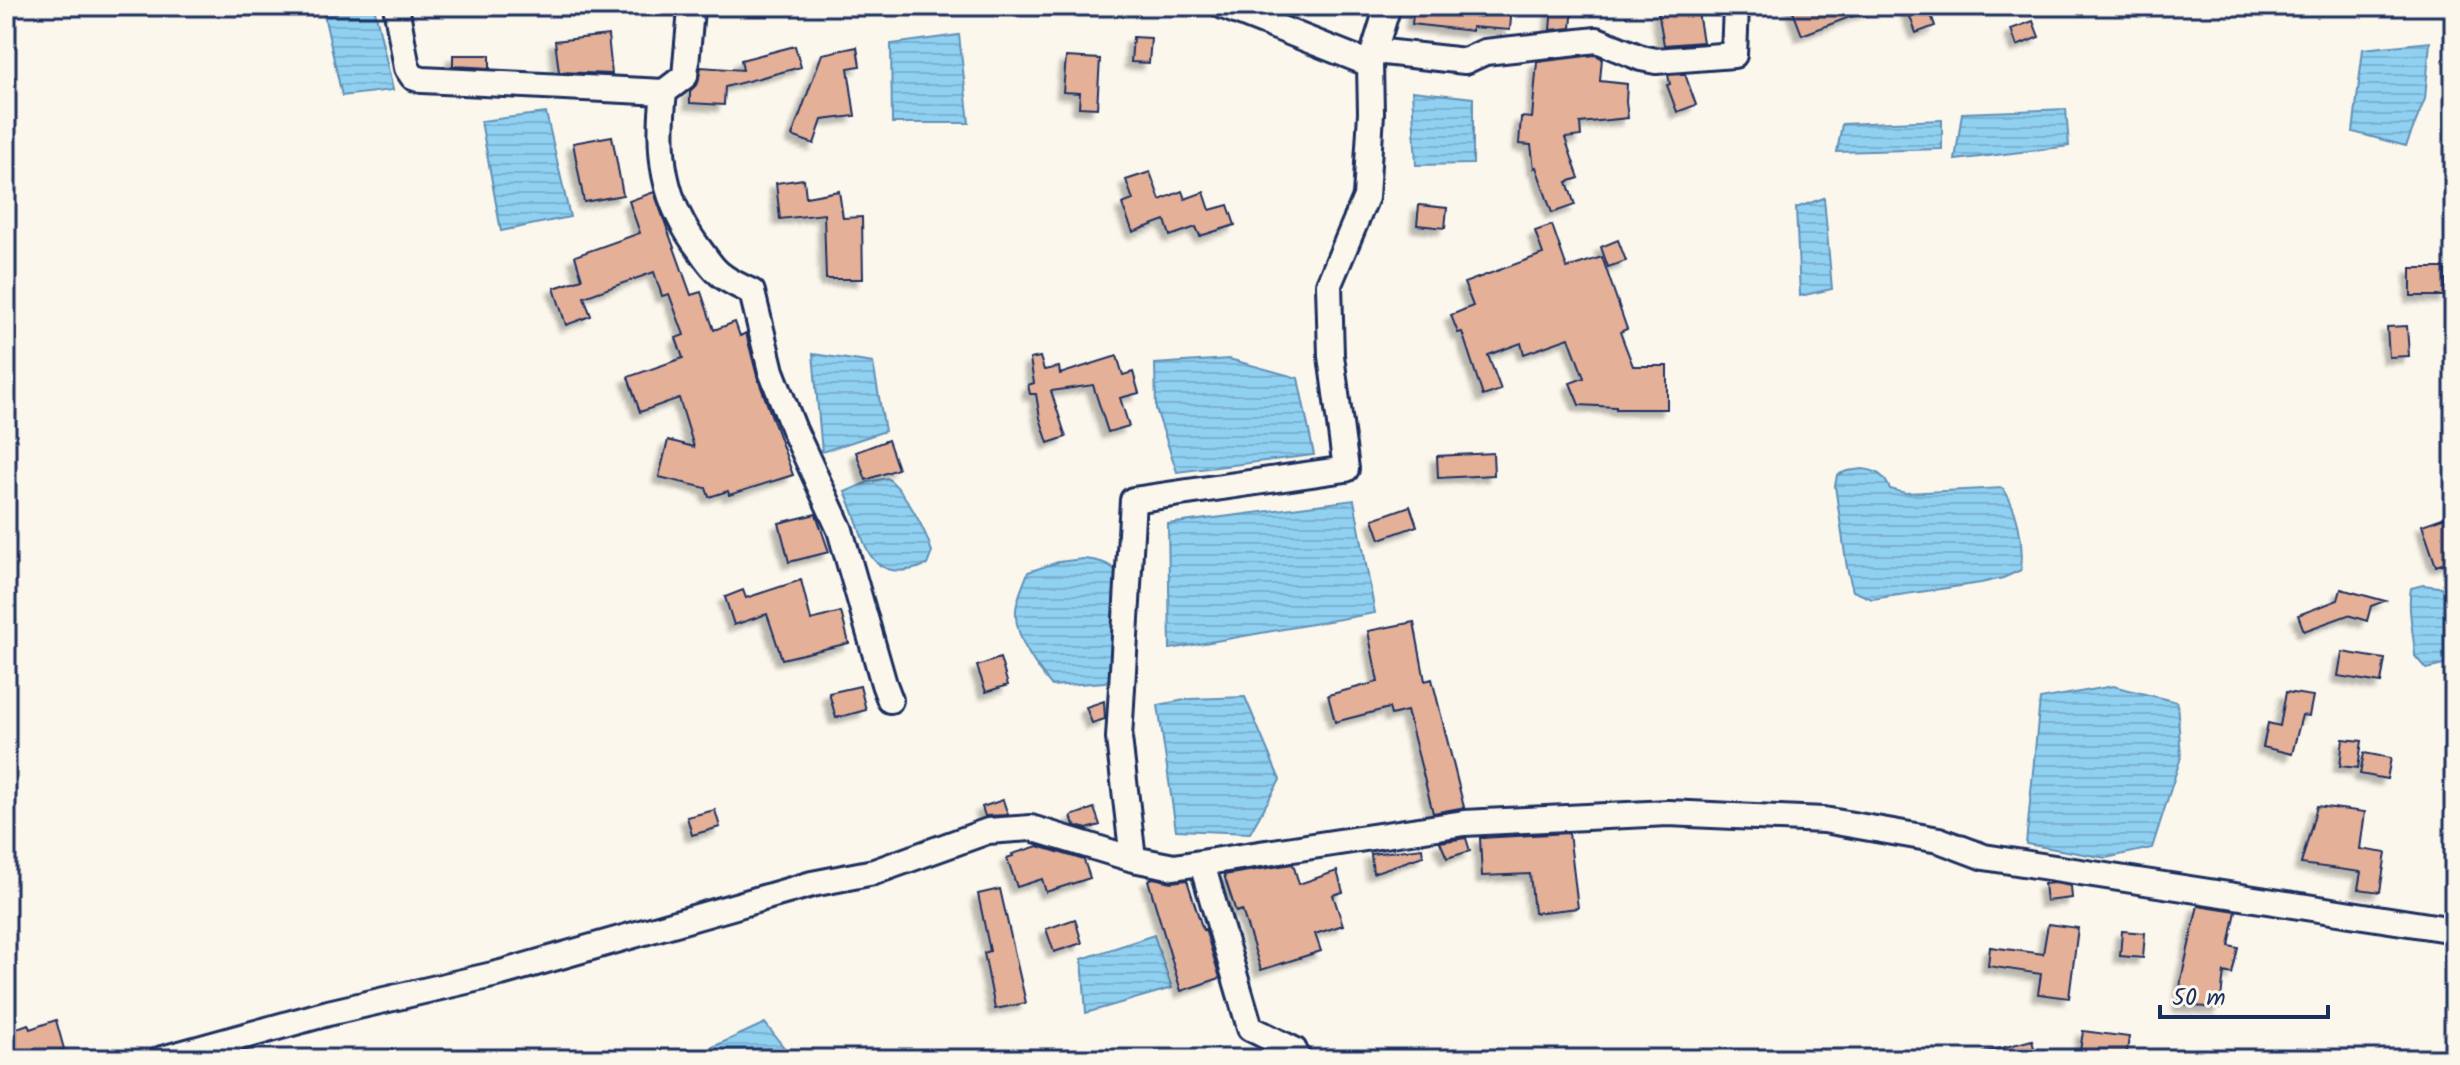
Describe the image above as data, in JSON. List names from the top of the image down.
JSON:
{
  "scale_bar": "50 m"
}
